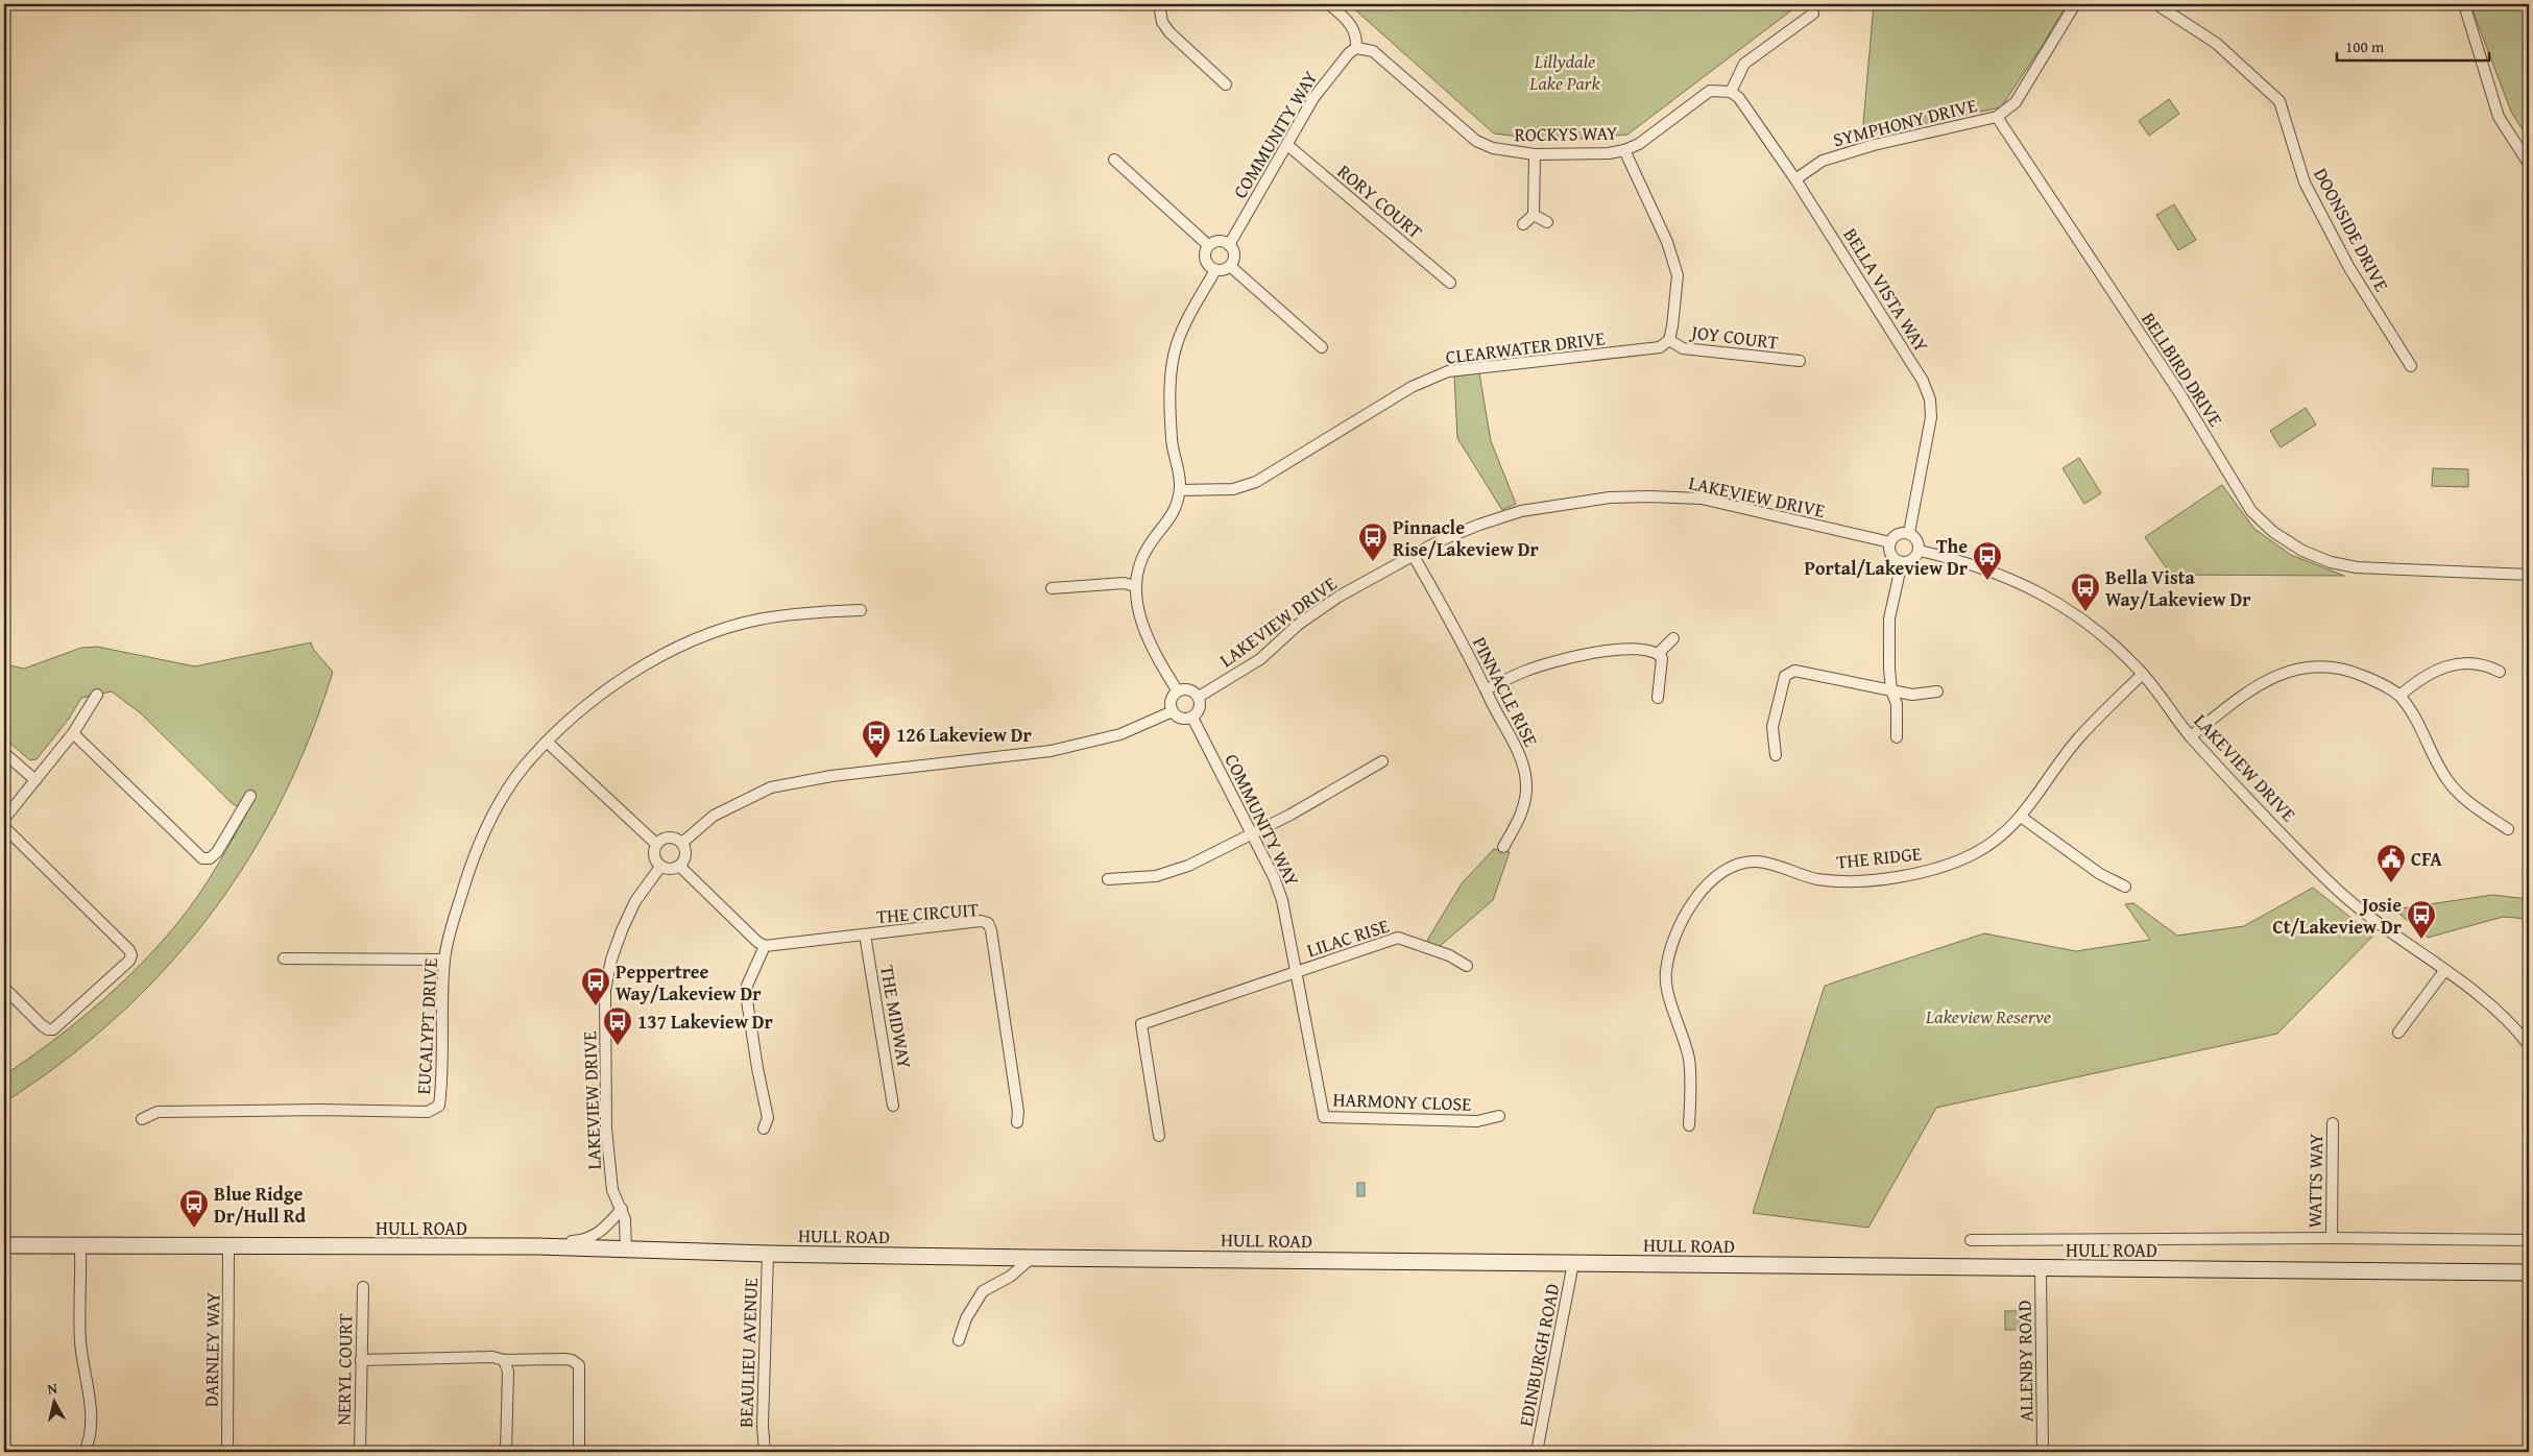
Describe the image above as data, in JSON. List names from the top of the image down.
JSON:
{
  "streets": {
    "main road": ["HULL ROAD"],
    "street": [
      "SYMPHONY DRIVE",
      "ROCKYS WAY",
      "COMMUNITY WAY",
      "RORY COURT",
      "DOONSIDE DRIVE",
      "BELLA VISTA WAY",
      "JOY COURT",
      "CLEARWATER DRIVE",
      "BELLBIRD DRIVE",
      "LAKEVIEW DRIVE",
      "PINNACLE RISE",
      "THE RIDGE",
      "THE CIRCUIT",
      "LILAC RISE",
      "THE MIDWAY",
      "EUCALYPT DRIVE",
      "HARMONY CLOSE",
      "WATTS WAY",
      "DARNLEY WAY",
      "BEAULIEU AVENUE",
      "EDINBURGH ROAD",
      "ALLENBY ROAD",
      "NERYL COURT"
    ]
  },
  "crossings": [
    ["SYMPHONY DRIVE", "BELLA VISTA WAY"],
    ["SYMPHONY DRIVE", "BELLBIRD DRIVE"],
    ["ROCKYS WAY", "COMMUNITY WAY"],
    ["ROCKYS WAY", "BELLA VISTA WAY"],
    ["COMMUNITY WAY", "RORY COURT"],
    ["COMMUNITY WAY", "LAKEVIEW DRIVE"],
    ["COMMUNITY WAY", "LILAC RISE"],
    ["COMMUNITY WAY", "HARMONY CLOSE"],
    ["BELLA VISTA WAY", "LAKEVIEW DRIVE"],
    ["JOY COURT", "CLEARWATER DRIVE"],
    ["LAKEVIEW DRIVE", "PINNACLE RISE"],
    ["LAKEVIEW DRIVE", "THE RIDGE"],
    ["LAKEVIEW DRIVE", "HULL ROAD"],
    ["THE CIRCUIT", "THE MIDWAY"],
    ["LILAC RISE", "HARMONY CLOSE"],
    ["WATTS WAY", "HULL ROAD"],
    ["HULL ROAD", "DARNLEY WAY"],
    ["HULL ROAD", "BEAULIEU AVENUE"],
    ["HULL ROAD", "EDINBURGH ROAD"],
    ["HULL ROAD", "ALLENBY ROAD"]
  ],
  "parks": ["Lillydale Lake Park", "Lakeview Reserve"],
  "places": {
    "bus stop": [
      "Pinnacle Rise/Lakeview Dr",
      "The Portal/Lakeview Dr",
      "Bella Vista Way/Lakeview Dr",
      "126 Lakeview Dr",
      "Josie Ct/Lakeview Dr",
      "Peppertree Way/Lakeview Dr",
      "137 Lakeview Dr",
      "Blue Ridge Dr/Hull Rd"
    ],
    "public building": ["CFA"]
  },
  "scale_bar": "100 m",
  "north": "top"
}
